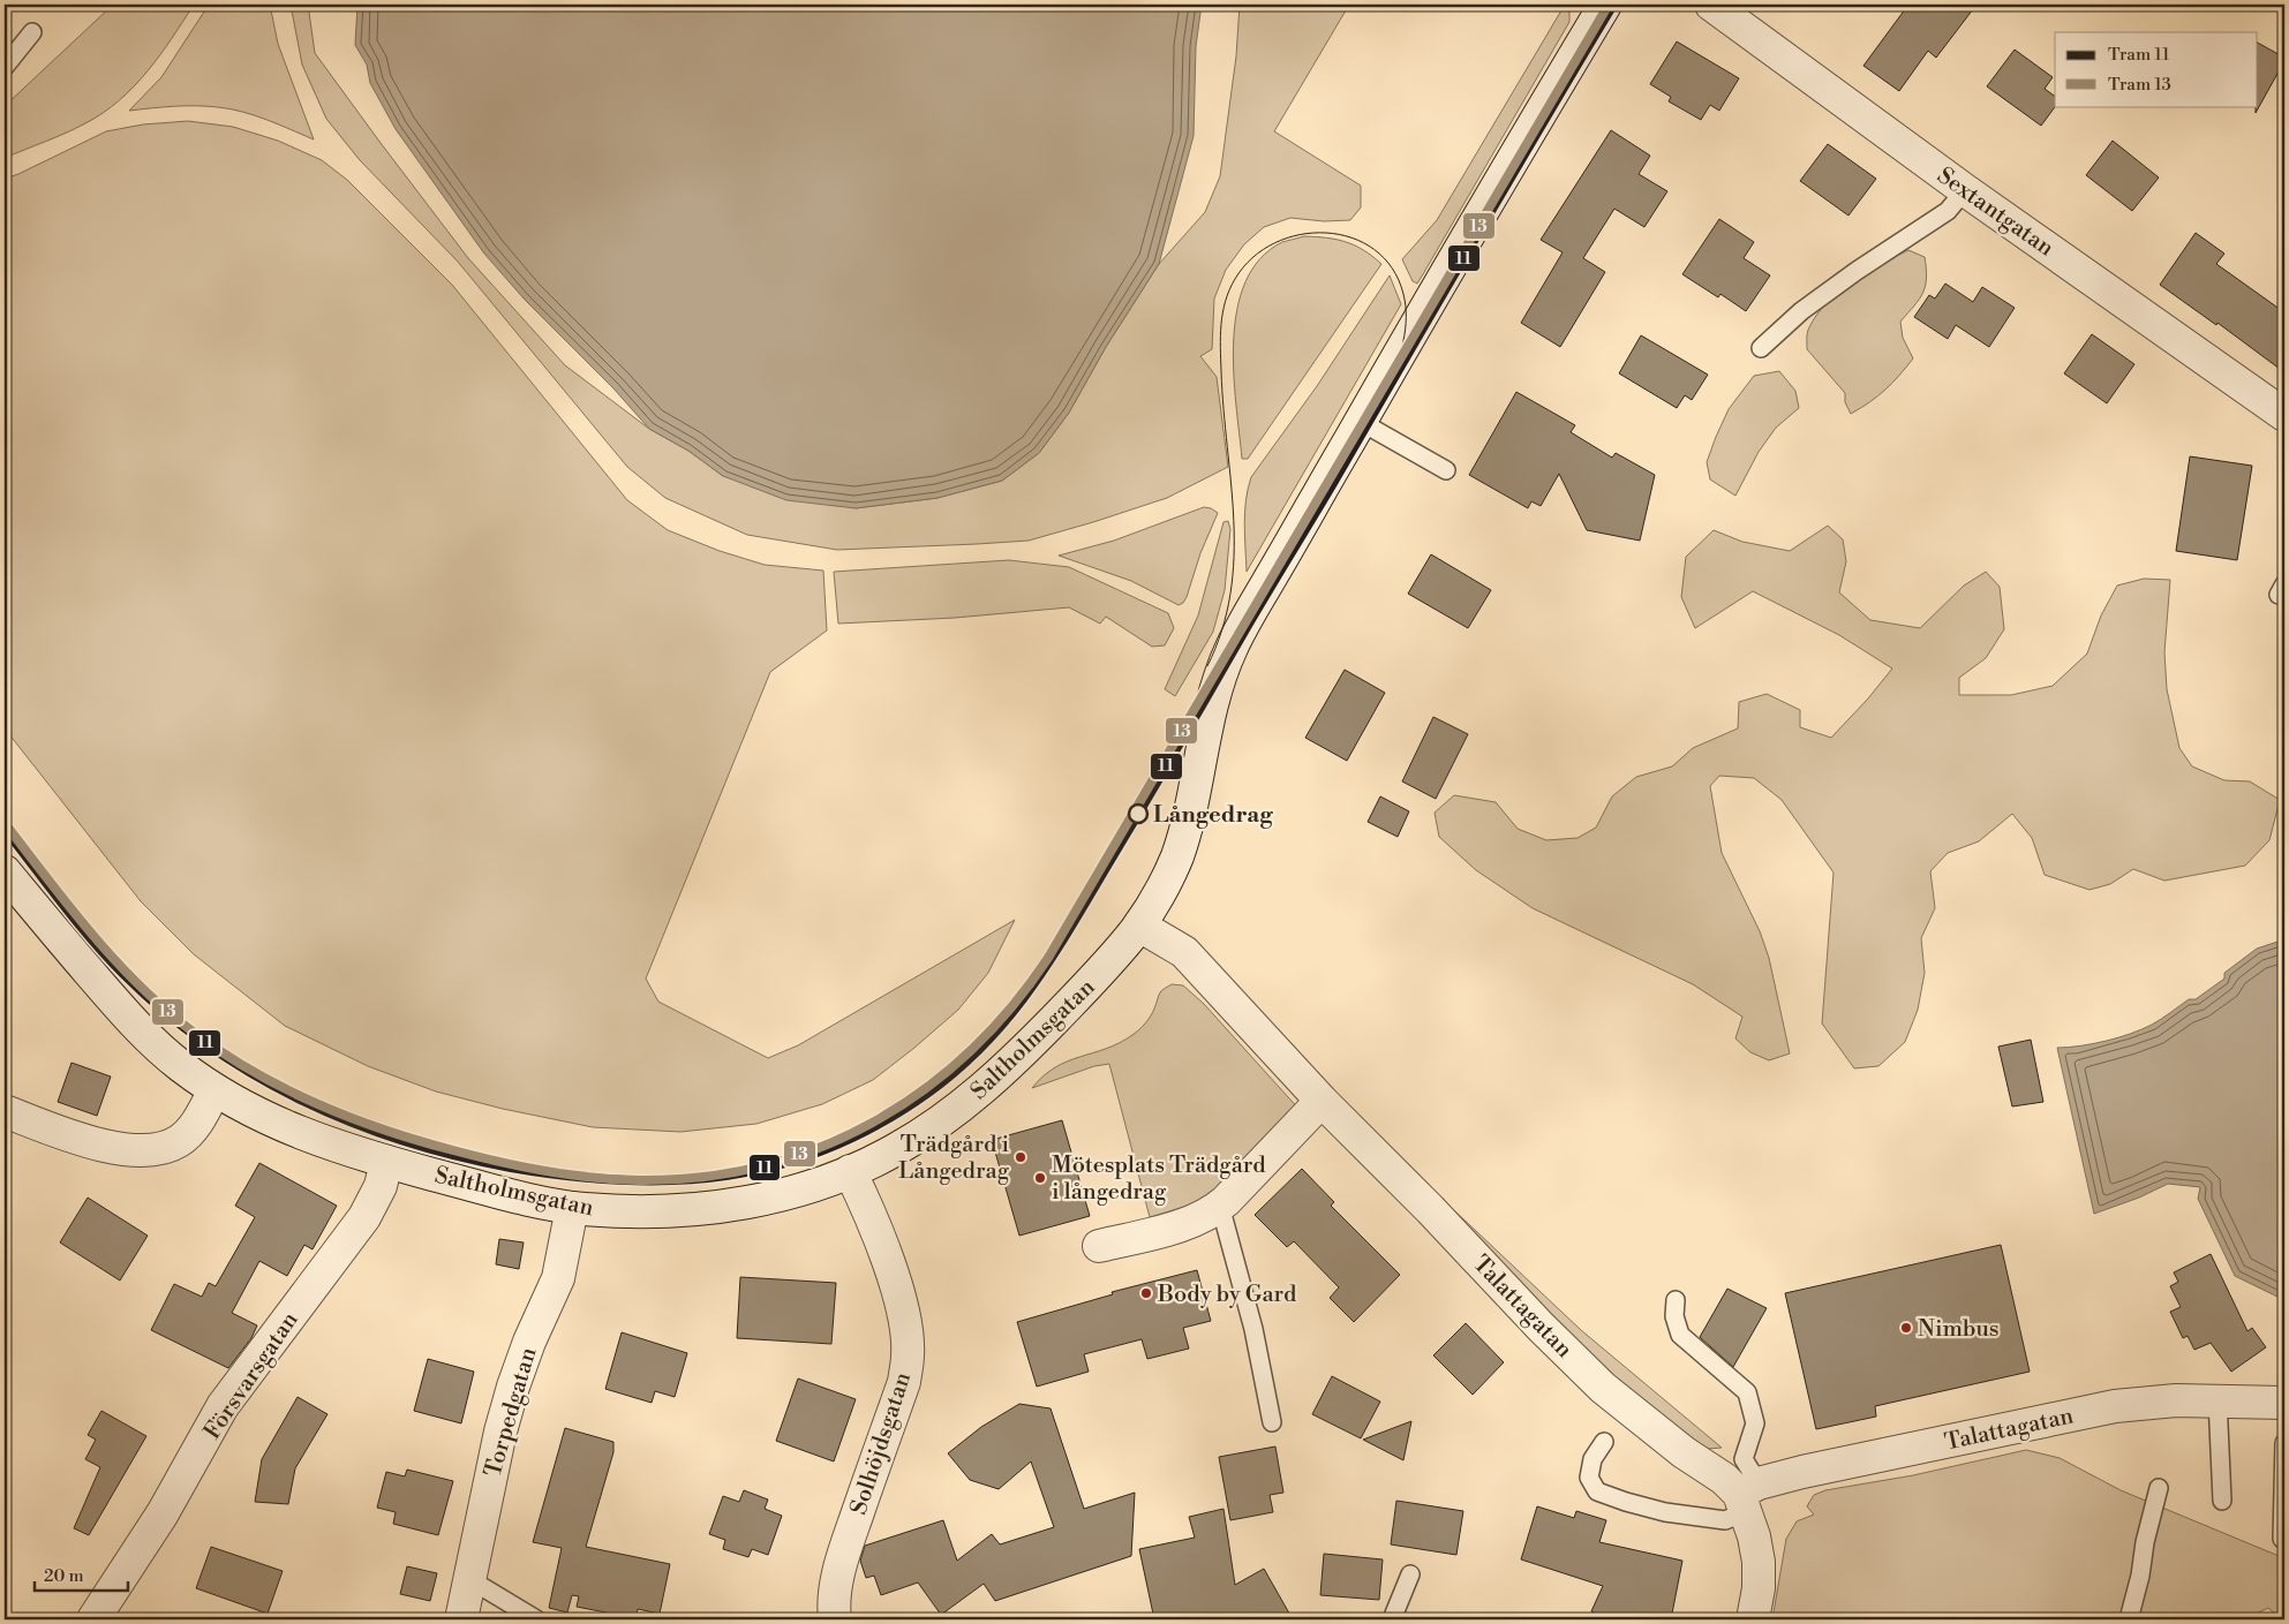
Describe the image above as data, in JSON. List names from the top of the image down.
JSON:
{
  "streets": {
    "street": [
      "Sextantgatan",
      "Saltholmsgatan",
      "Talattagatan",
      "Försvarsgatan",
      "Torpedgatan",
      "Solhöjdsgatan"
    ]
  },
  "crossings": [
    ["Saltholmsgatan", "Talattagatan"],
    ["Saltholmsgatan", "Försvarsgatan"],
    ["Saltholmsgatan", "Torpedgatan"],
    ["Saltholmsgatan", "Solhöjdsgatan"]
  ],
  "places": [
    "Långedrag",
    "Trädgård i Långedrag",
    "Mötesplats Trädgård i långedrag",
    "Body by Gard",
    "Nimbus"
  ],
  "lines": ["tram line 11", "tram line 13"],
  "legend": ["Tram 11", "Tram 13"],
  "scale_bar": "20 m"
}
